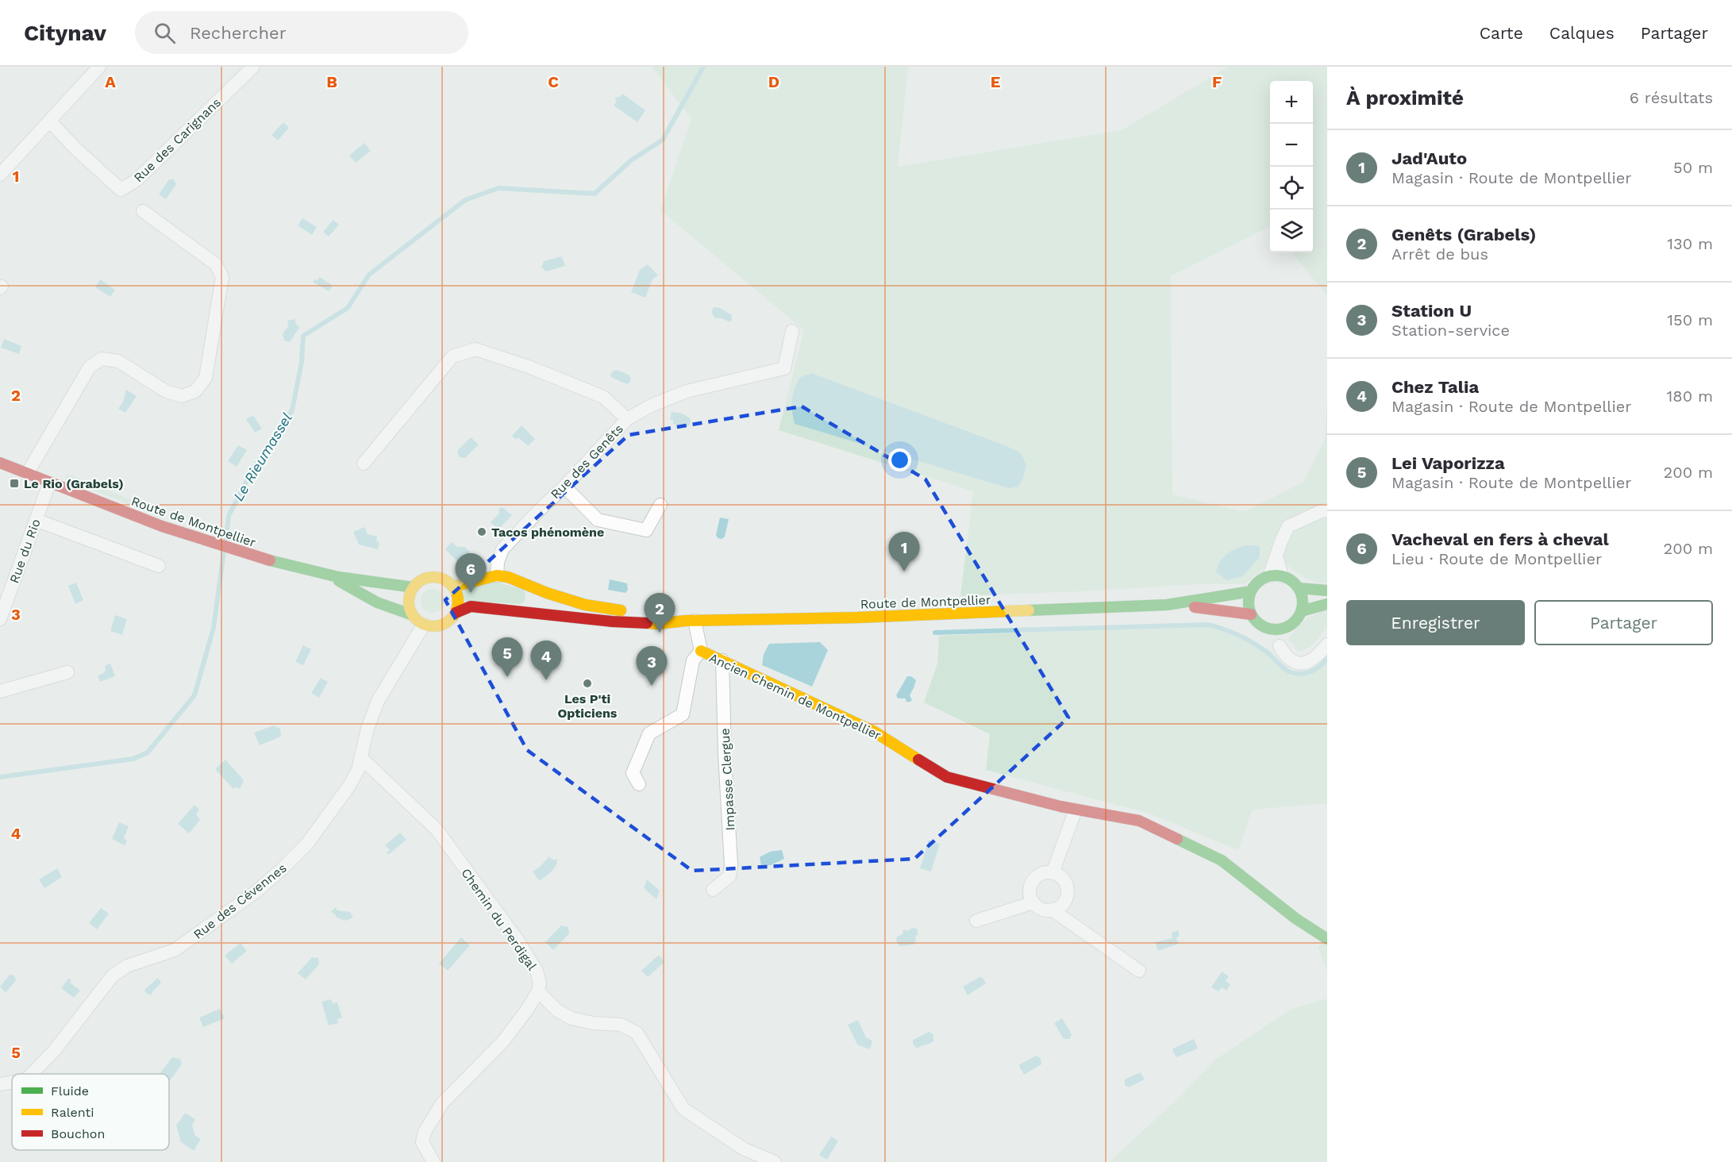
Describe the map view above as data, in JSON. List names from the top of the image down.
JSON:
{
  "streets": {
    "street": [
      "Rue des Carignans",
      "Rue des Genêts",
      "Route de Montpellier",
      "Rue du Rio",
      "Ancien Chemin de Montpellier",
      "Impasse Clergue",
      "Rue des Cévennes",
      "Chemin du Perdigal"
    ]
  },
  "crossings": [
    ["Rue des Genêts", "Route de Montpellier"],
    ["Route de Montpellier", "Rue du Rio"],
    ["Route de Montpellier", "Ancien Chemin de Montpellier"],
    ["Route de Montpellier", "Rue des Cévennes"],
    ["Ancien Chemin de Montpellier", "Impasse Clergue"],
    ["Rue des Cévennes", "Chemin du Perdigal"]
  ],
  "water": ["Le Rieumassel"],
  "places": {
    "transit": ["Le Rio (Grabels)"],
    "other": ["Tacos phénomène", "Les P'ti Opticiens"]
  },
  "legend": ["Fluide", "Ralenti", "Bouchon"],
  "page": {
    "header": "Citynav",
    "search": "Rechercher",
    "nav": ["Carte", "Calques", "Partager"],
    "heading": ["À proximité", "6 résultats"],
    "map_buttons": ["+", "−"],
    "list": [
      {
        "mark": "1",
        "name": "Jad'Auto",
        "note": "Magasin · Route de Montpellier",
        "value": "50 m"
      },
      {
        "mark": "2",
        "name": "Genêts (Grabels)",
        "note": "Arrêt de bus",
        "value": "130 m"
      },
      {
        "mark": "3",
        "name": "Station U",
        "note": "Station-service",
        "value": "150 m"
      },
      {
        "mark": "4",
        "name": "Chez Talia",
        "note": "Magasin · Route de Montpellier",
        "value": "180 m"
      },
      {
        "mark": "5",
        "name": "Lei Vaporizza",
        "note": "Magasin · Route de Montpellier",
        "value": "200 m"
      },
      {
        "mark": "6",
        "name": "Vacheval en fers à cheval",
        "note": "Lieu · Route de Montpellier",
        "value": "200 m"
      }
    ],
    "pins": [
      "1",
      "6",
      "2",
      "5",
      "4",
      "3"
    ],
    "buttons": ["Enregistrer", "Partager"]
  },
  "grid": {
    "columns": [
      "A",
      "B",
      "C",
      "D",
      "E",
      "F"
    ],
    "rows": [
      "1",
      "2",
      "3",
      "4",
      "5"
    ]
  }
}
